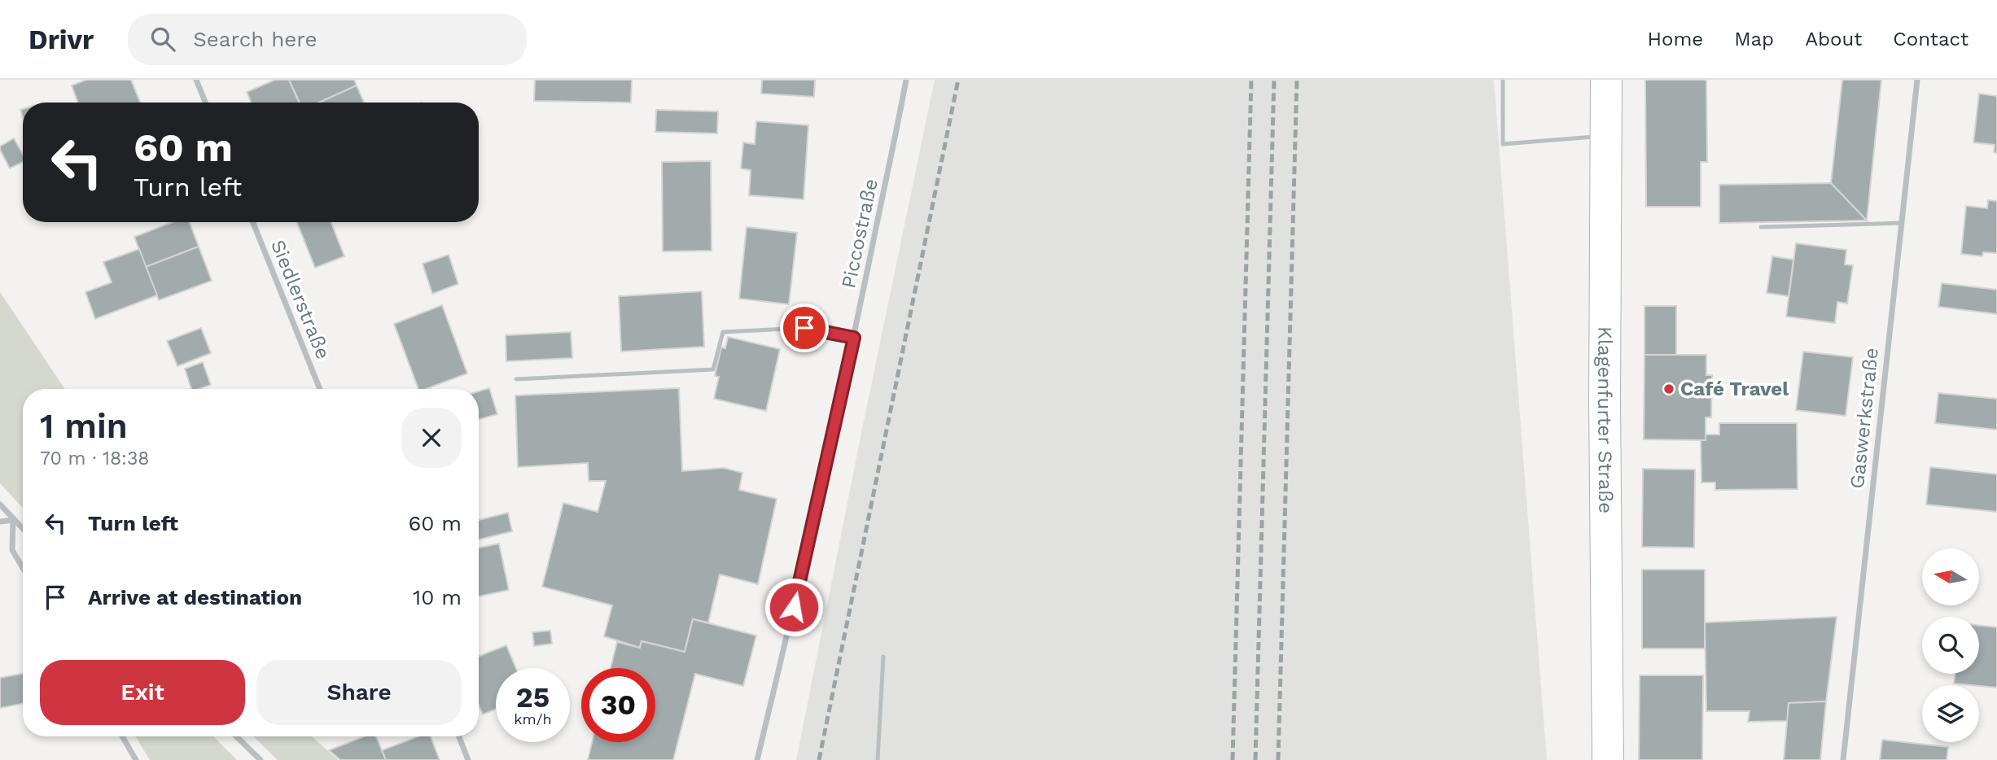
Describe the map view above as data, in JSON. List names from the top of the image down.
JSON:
{
  "streets": {
    "street": [
      "Piccostraße",
      "Siedlerstraße",
      "Gaswerkstraße",
      "Klagenfurter Straße"
    ]
  },
  "places": ["Café Travel"],
  "north": "left",
  "page": {
    "header": "Drivr",
    "search": "Search here",
    "nav": [
      "Home",
      "Map",
      "About",
      "Contact"
    ],
    "turn": ["60 m", "Turn left"],
    "heading": ["1 min", "70 m · 18:38"],
    "list": [
      {
        "name": "Turn left",
        "value": "60 m"
      },
      {
        "name": "Arrive at destination",
        "value": "10 m"
      }
    ],
    "buttons": ["Exit", "Share"],
    "speed": "25 km/h",
    "limit": "30"
  }
}
